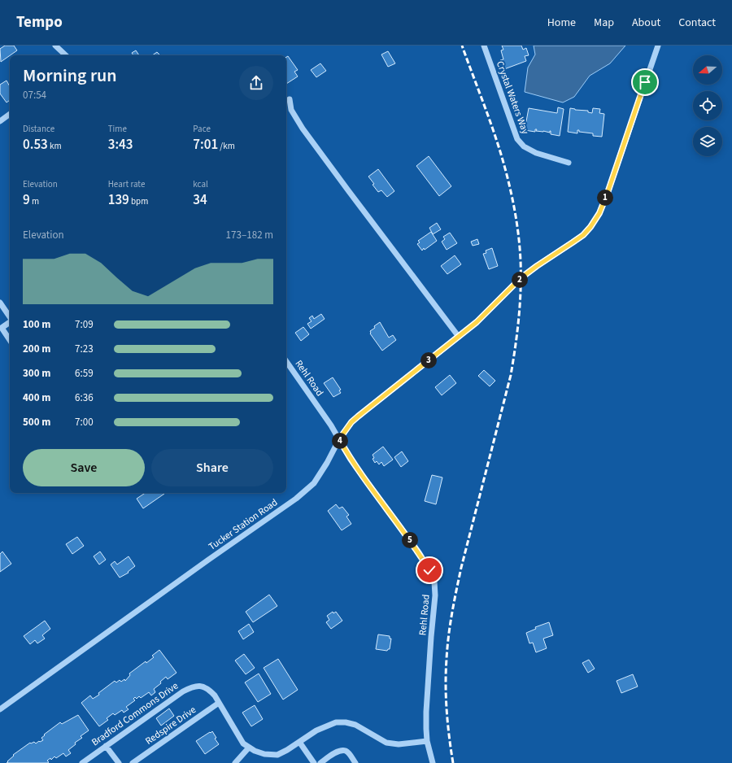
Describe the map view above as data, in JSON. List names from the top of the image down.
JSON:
{
  "streets": {
    "street": [
      "Crystal Waters Way",
      "Rehl Road",
      "Tucker Station Road",
      "Bradford Commons Drive",
      "Redspire Drive"
    ]
  },
  "crossings": [
    ["Rehl Road", "Tucker Station Road"],
    ["Rehl Road", "Bradford Commons Drive"],
    ["Bradford Commons Drive", "Redspire Drive"]
  ],
  "north": "left",
  "page": {
    "header": "Tempo",
    "nav": [
      "Home",
      "Map",
      "About",
      "Contact"
    ],
    "heading": ["Morning run", "07:54"],
    "stats": [
      ["Distance", "0.53 km"],
      ["Time", "3:43"],
      ["Pace", "7:01 /km"],
      ["Elevation", "9 m"],
      ["Heart rate", "139 bpm"],
      ["kcal", "34"]
    ],
    "pins": [
      "1",
      "2",
      "3",
      "4",
      "5"
    ],
    "chart": ["Elevation", "173–182 m"],
    "list": [
      {
        "name": "100 m",
        "note": "7:09"
      },
      {
        "name": "200 m",
        "note": "7:23"
      },
      {
        "name": "300 m",
        "note": "6:59"
      },
      {
        "name": "400 m",
        "note": "6:36"
      },
      {
        "name": "500 m",
        "note": "7:00"
      }
    ],
    "buttons": ["Save", "Share"]
  }
}
